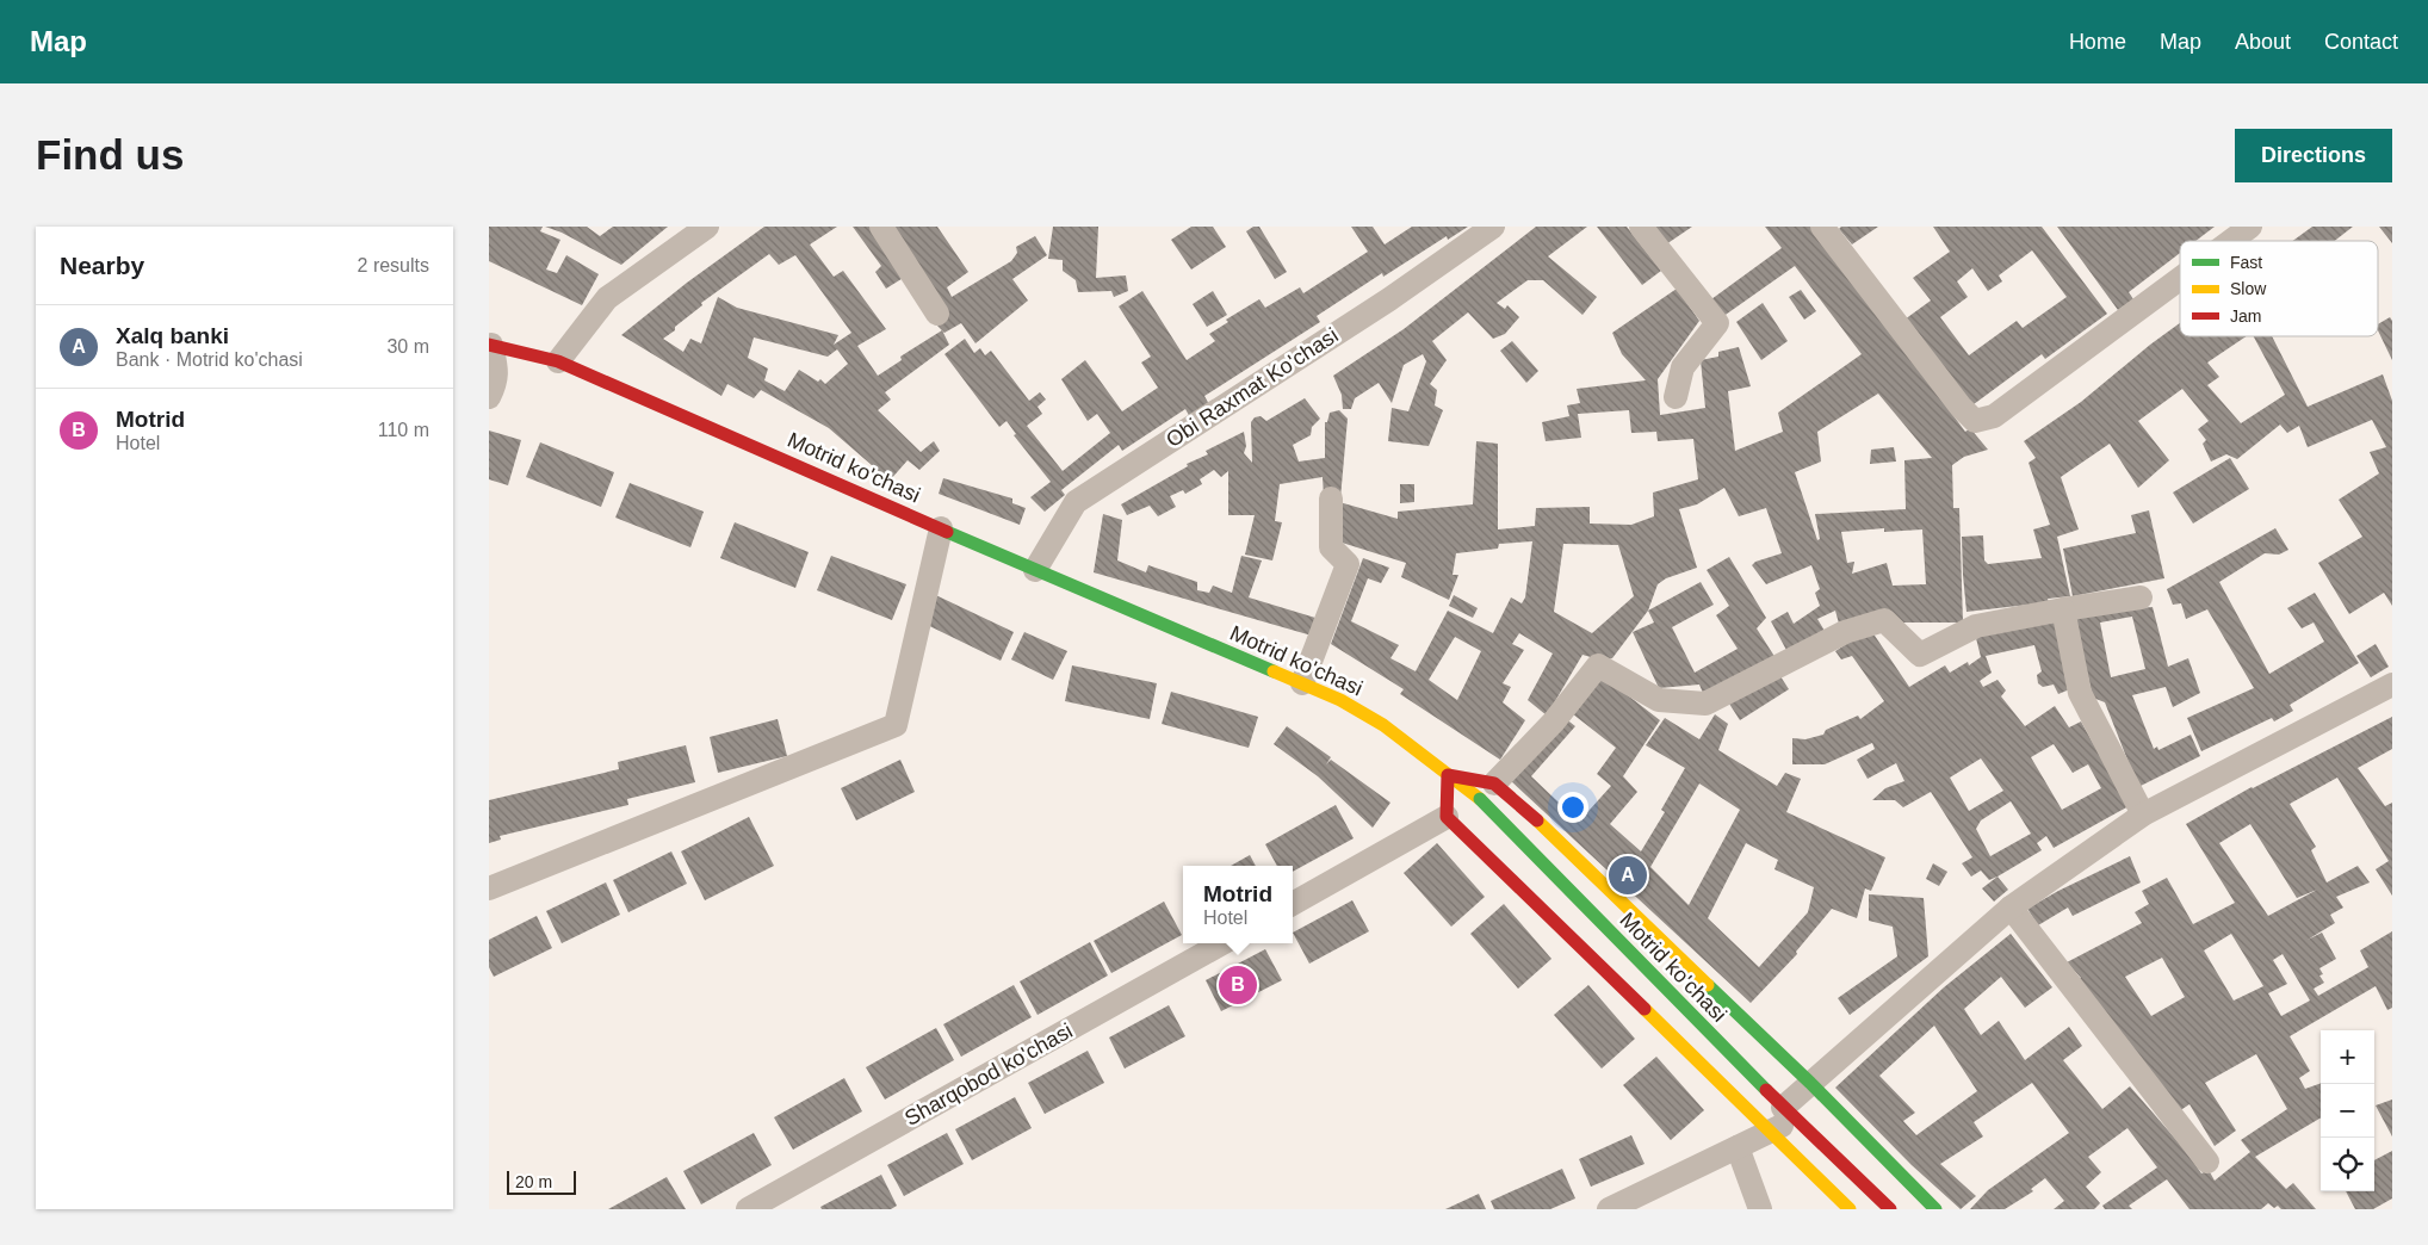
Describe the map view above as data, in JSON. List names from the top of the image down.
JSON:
{
  "streets": {
    "main road": ["Motrid ko'chasi"],
    "street": ["Obi Raxmat Ko'chasi", "Sharqobod ko'chasi"]
  },
  "crossings": [
    ["Obi Raxmat Ko'chasi", "Motrid ko'chasi"]
  ],
  "legend": ["Fast", "Slow", "Jam"],
  "scale_bar": "20 m",
  "page": {
    "header": "Map",
    "nav": [
      "Home",
      "Map",
      "About",
      "Contact"
    ],
    "buttons": "Directions",
    "title": "Find us",
    "heading": ["Nearby", "2 results"],
    "list": [
      {
        "mark": "A",
        "name": "Xalq banki",
        "note": "Bank · Motrid ko'chasi",
        "value": "30 m"
      },
      {
        "mark": "B",
        "name": "Motrid",
        "note": "Hotel",
        "value": "110 m"
      }
    ],
    "pins": ["A", "B"],
    "popup": ["Motrid", "Hotel"],
    "map_buttons": ["+", "−"],
    "scale": "20 m"
  }
}
